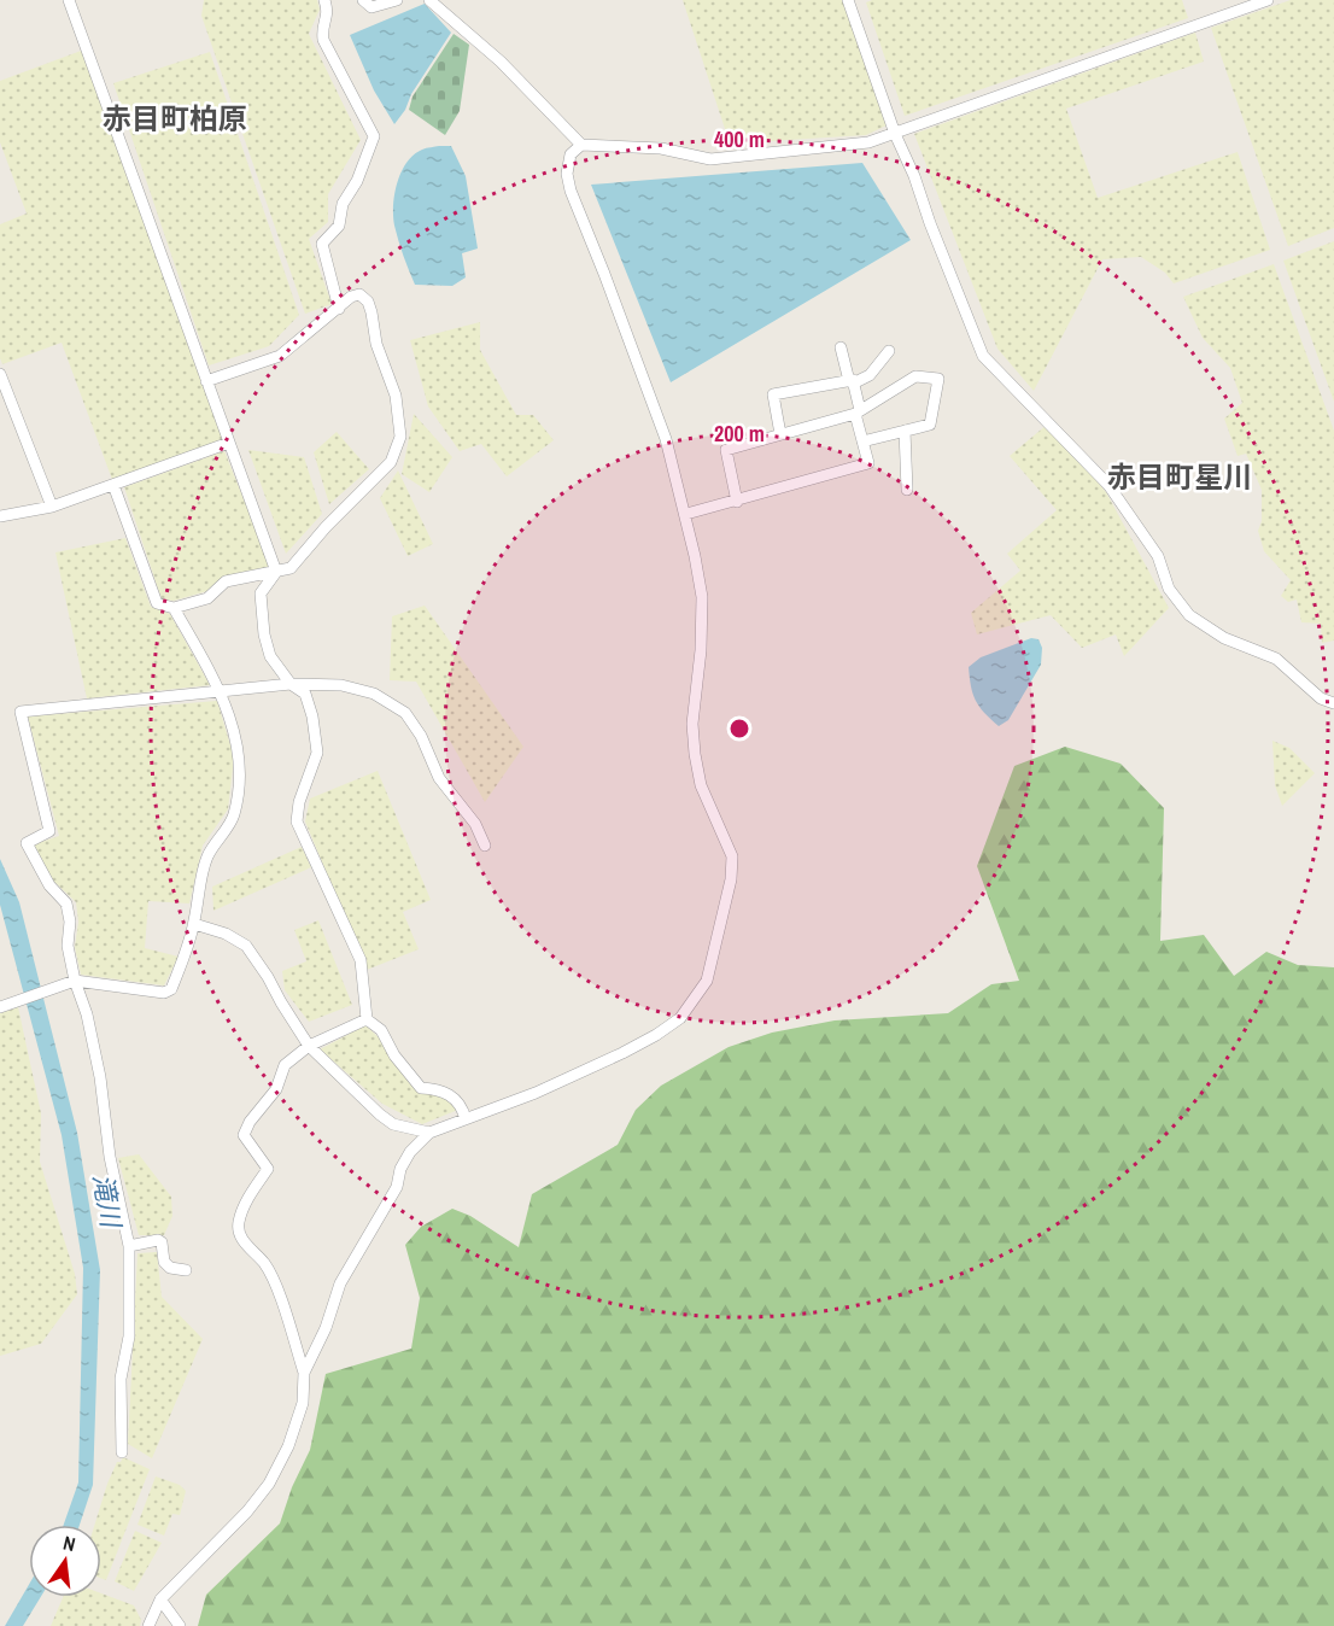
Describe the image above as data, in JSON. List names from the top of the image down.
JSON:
{
  "districts": ["赤目町柏原", "赤目町星川"],
  "water": ["滝川"],
  "north": "top",
  "rings": ["400 m", "200 m"]
}
